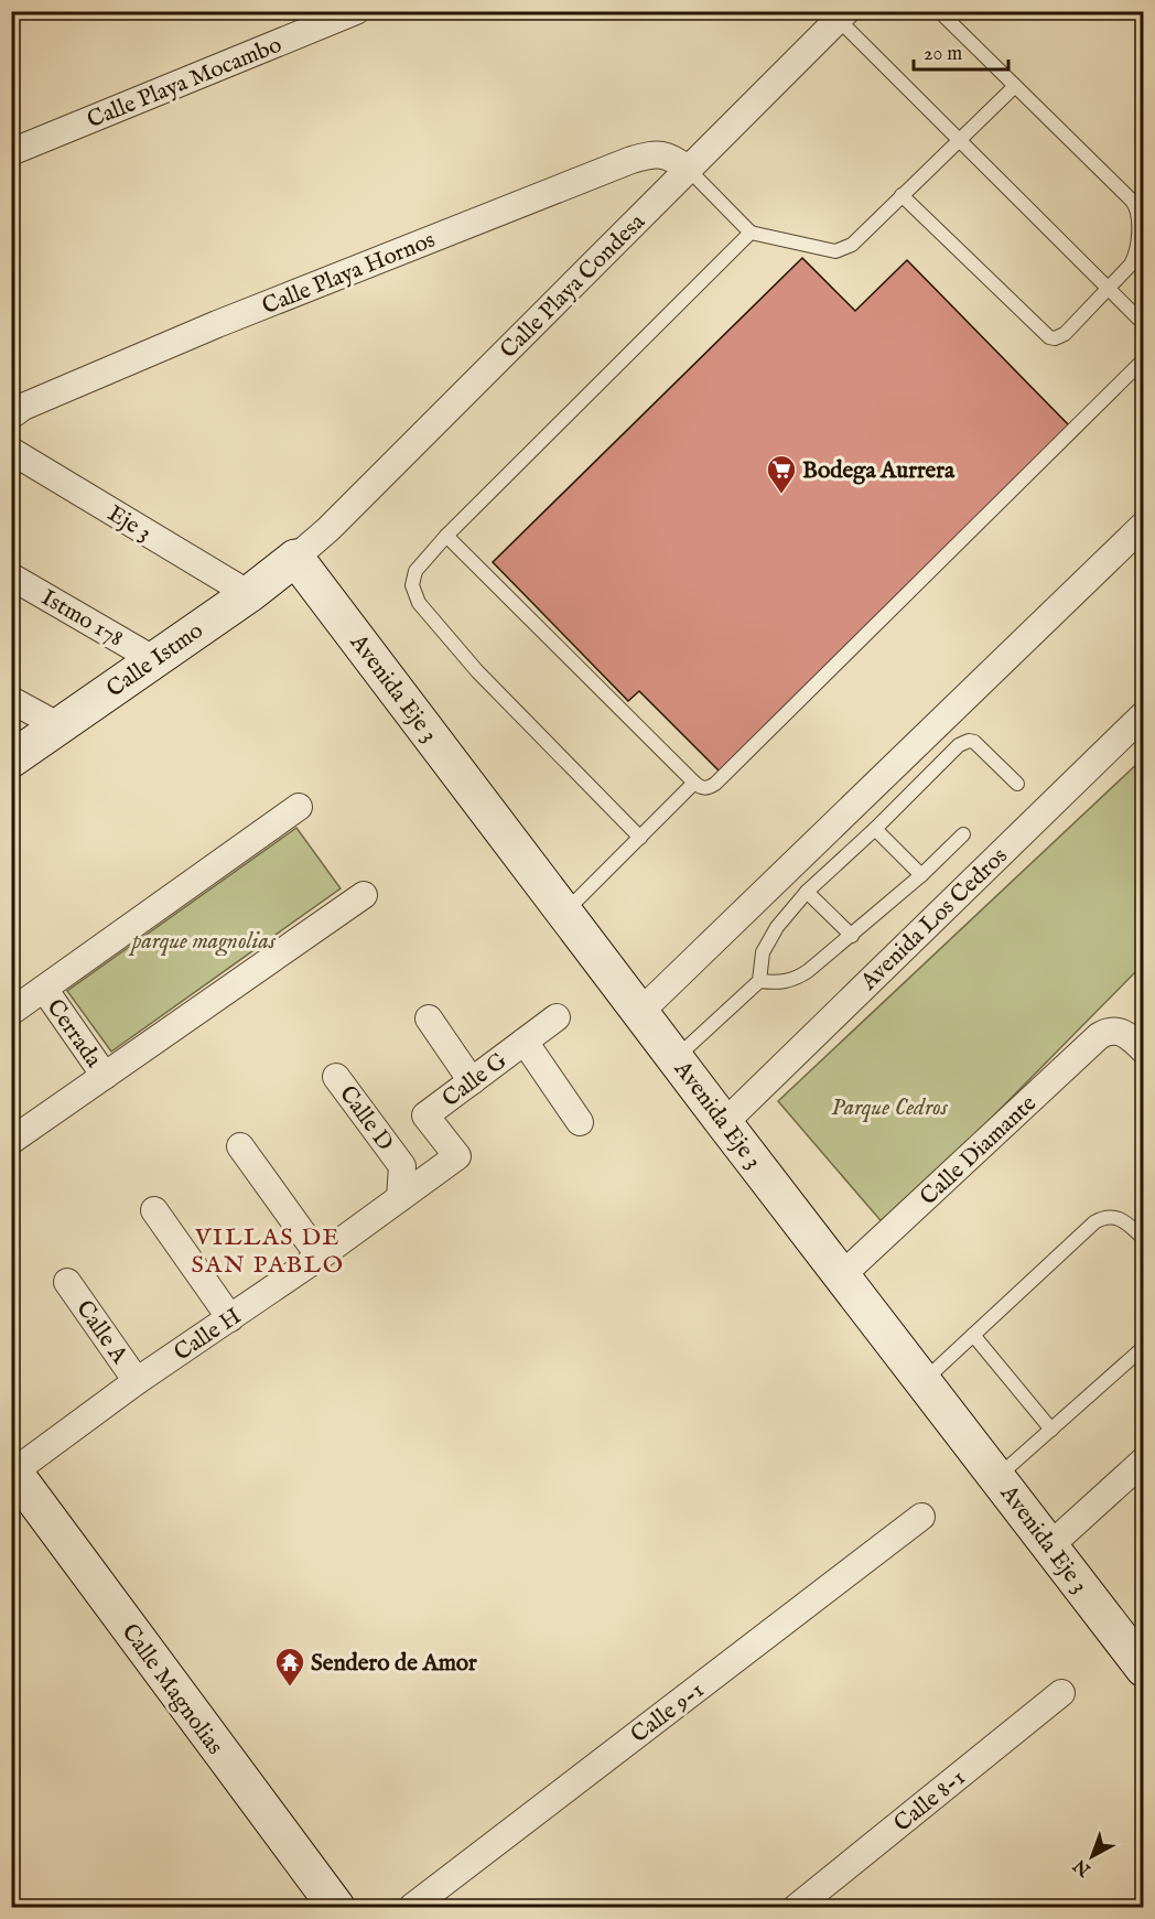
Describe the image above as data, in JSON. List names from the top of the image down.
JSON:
{
  "streets": {
    "street": [
      "Calle Playa Mocambo",
      "Calle Playa Hornos",
      "Calle Playa Condesa",
      "Eje 3",
      "Istmo 178",
      "Calle Istmo",
      "Avenida Eje 3",
      "Avenida Los Cedros",
      "Cerrada",
      "Calle G",
      "Calle D",
      "Calle Diamante",
      "Calle A",
      "Calle H",
      "Calle Magnolias",
      "Calle 9-1",
      "Calle 8-1"
    ]
  },
  "crossings": [
    ["Calle Playa Hornos", "Calle Playa Condesa"],
    ["Calle Playa Condesa", "Calle Istmo"],
    ["Calle Playa Condesa", "Avenida Eje 3"],
    ["Eje 3", "Calle Istmo"],
    ["Istmo 178", "Calle Istmo"],
    ["Calle Istmo", "Avenida Eje 3"],
    ["Avenida Eje 3", "Avenida Los Cedros"],
    ["Avenida Eje 3", "Calle Diamante"],
    ["Calle G", "Calle D"],
    ["Calle G", "Calle H"],
    ["Calle D", "Calle H"],
    ["Calle A", "Calle H"],
    ["Calle H", "Calle Magnolias"]
  ],
  "districts": ["VILLAS DE SAN PABLO"],
  "parks": ["parque magnolias", "Parque Cedros"],
  "places": {
    "supermarket": ["Bodega Aurrera"],
    "temple": ["Sendero de Amor"]
  },
  "scale_bar": "20 m",
  "north": "bottom left"
}
